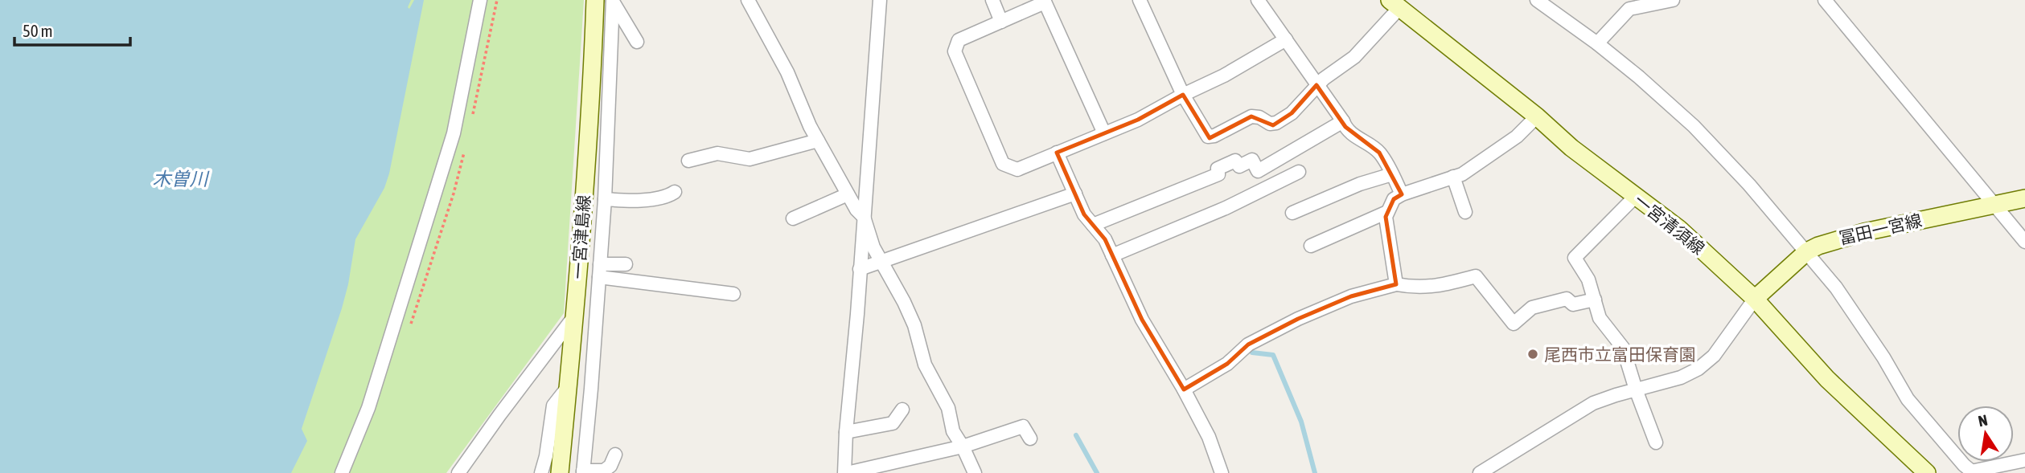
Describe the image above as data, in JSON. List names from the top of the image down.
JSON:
{
  "streets": {
    "main road": ["一宮清須線", "冨田一宮線", "一宮津島線"]
  },
  "crossings": [
    ["一宮清須線", "冨田一宮線"]
  ],
  "water": ["木曽川"],
  "places": ["尾西市立富田保育園"],
  "scale_bar": "50 m",
  "north": "top"
}
